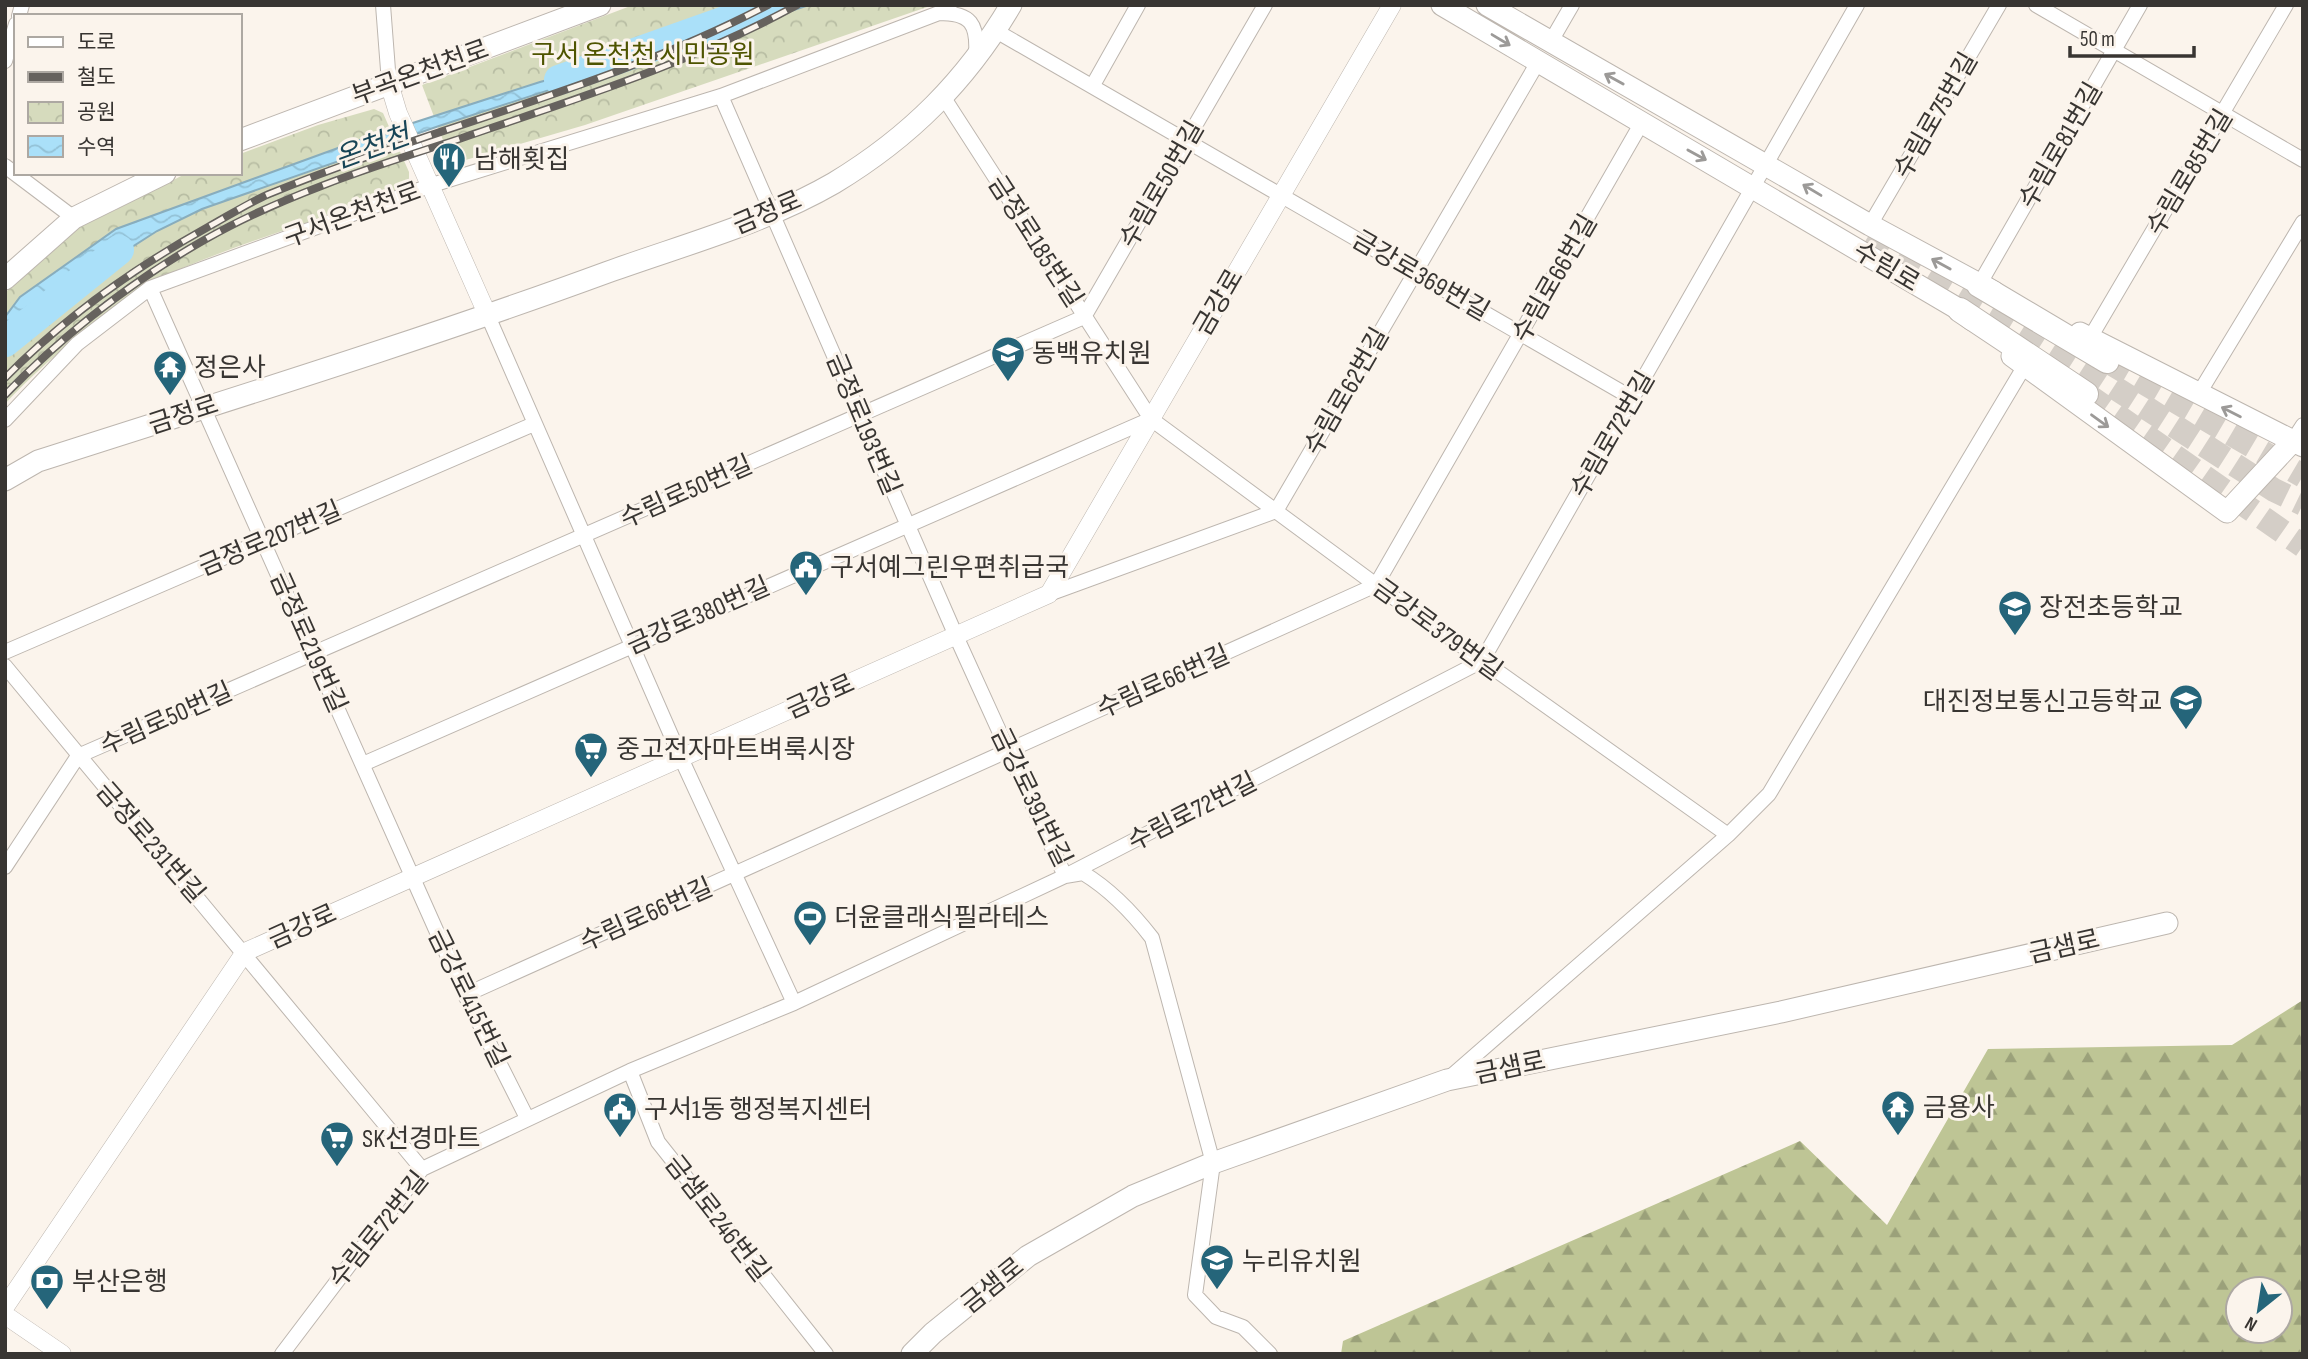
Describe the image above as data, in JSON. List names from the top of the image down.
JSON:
{
  "streets": {
    "main road": [
      "부곡온천천로",
      "금정로",
      "수림로",
      "금샘로"
    ],
    "street": [
      "수림로75번길",
      "수림로81번길",
      "수림로85번길",
      "수림로50번길",
      "구서온천천로",
      "금정로185번길",
      "금강로369번길",
      "수림로66번길",
      "금강로",
      "수림로62번길",
      "금정로193번길",
      "수림로72번길",
      "금정로207번길",
      "금강로380번길",
      "금강로379번길",
      "금정로219번길",
      "금강로391번길",
      "금정로231번길",
      "금강로415번길",
      "금샘로246번길"
    ]
  },
  "crossings": [
    ["수림로75번길", "수림로"],
    ["수림로81번길", "수림로"],
    ["수림로85번길", "수림로"],
    ["수림로50번길", "금정로185번길"],
    ["수림로50번길", "금정로193번길"],
    ["수림로50번길", "금정로219번길"],
    ["수림로50번길", "금정로231번길"],
    ["금정로", "구서온천천로"],
    ["금정로", "금정로185번길"],
    ["금정로", "금정로193번길"],
    ["금정로", "금정로219번길"],
    ["구서온천천로", "금정로193번길"],
    ["구서온천천로", "금정로219번길"],
    ["금정로185번길", "금강로"],
    ["금정로185번길", "금강로380번길"],
    ["금정로185번길", "금강로379번길"],
    ["수림로", "수림로66번길"],
    ["수림로", "수림로62번길"],
    ["수림로", "수림로72번길"],
    ["금강로369번길", "수림로66번길"],
    ["금강로369번길", "금강로"],
    ["금강로369번길", "수림로62번길"],
    ["금강로369번길", "수림로72번길"],
    ["수림로66번길", "금강로379번길"],
    ["수림로66번길", "금강로391번길"],
    ["수림로66번길", "금강로415번길"],
    ["금강로", "금정로193번길"],
    ["금강로", "금강로380번길"],
    ["금강로", "금강로379번길"],
    ["금강로", "금정로219번길"],
    ["금강로", "금강로391번길"],
    ["금강로", "금정로231번길"],
    ["금강로", "금강로415번길"],
    ["수림로62번길", "금강로379번길"],
    ["금정로193번길", "금강로380번길"],
    ["금정로193번길", "금강로391번길"],
    ["수림로72번길", "금강로379번길"],
    ["수림로72번길", "금강로391번길"],
    ["수림로72번길", "금정로231번길"],
    ["수림로72번길", "금강로415번길"],
    ["수림로72번길", "금샘로246번길"],
    ["금정로207번길", "금정로219번길"],
    ["금강로380번길", "금강로379번길"],
    ["금강로380번길", "금정로219번길"],
    ["금정로219번길", "금강로415번길"],
    ["금강로391번길", "금샘로"]
  ],
  "water": ["온천천"],
  "parks": ["구서 온천천 시민공원"],
  "places": {
    "restaurant": ["남해횟집"],
    "school or university": [
      "동백유치원",
      "장전초등학교",
      "대진정보통신고등학교",
      "누리유치원"
    ],
    "temple": ["정은사", "금용사"],
    "public building": ["구서예그린우편취급국", "구서1동 행정복지센터"],
    "supermarket": ["중고전자마트벼룩시장", "SK선경마트"],
    "sports": ["더윤클래식필라테스"],
    "bank": ["부산은행"]
  },
  "legend": [
    "도로",
    "철도",
    "공원",
    "수역"
  ],
  "scale_bar": "50 m",
  "north": "bottom left"
}
